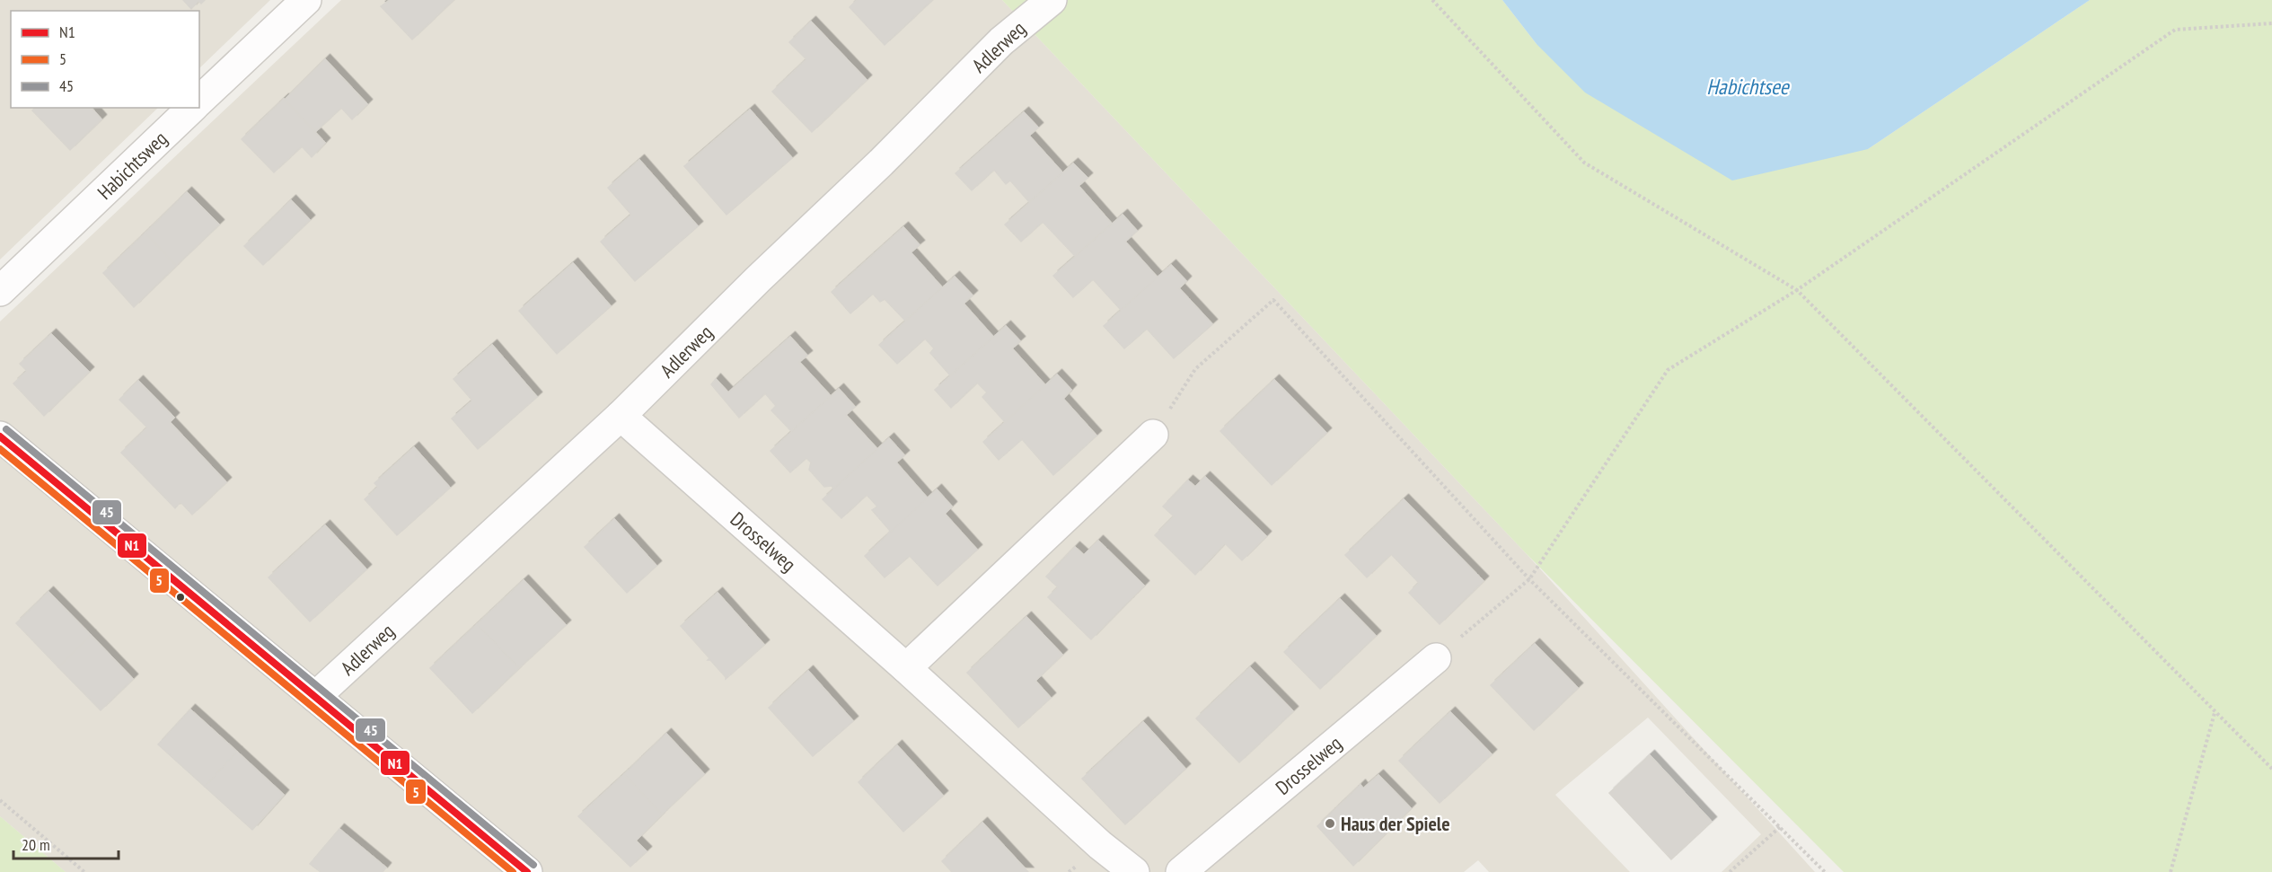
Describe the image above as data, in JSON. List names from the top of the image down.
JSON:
{
  "streets": {
    "street": ["Adlerweg", "Habichtsweg", "Drosselweg"]
  },
  "crossings": [
    ["Adlerweg", "Drosselweg"]
  ],
  "water": ["Habichtsee"],
  "places": ["Haus der Spiele"],
  "lines": ["transit line 45", "transit line N1", "transit line 5"],
  "legend": ["N1", "5", "45"],
  "scale_bar": "20 m"
}
